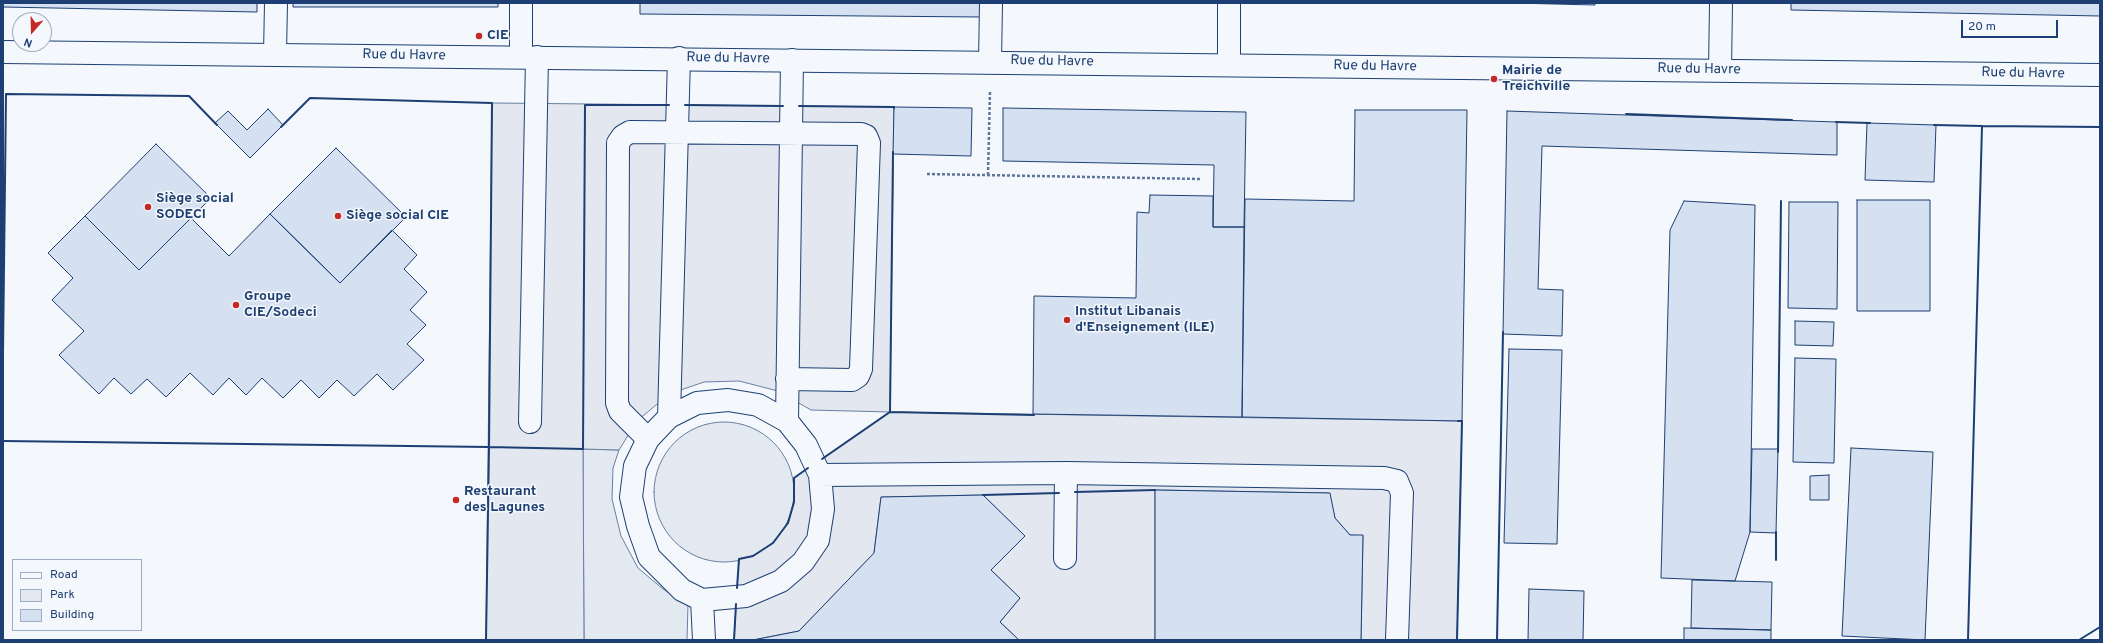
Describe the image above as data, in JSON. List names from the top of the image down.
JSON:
{
  "streets": {
    "main road": ["Rue du Havre"]
  },
  "places": [
    "CIE",
    "Mairie de Treichville",
    "Siège social SODECI",
    "Siège social CIE",
    "Groupe CIE/Sodeci",
    "Institut Libanais d'Enseignement (ILE)",
    "Restaurant des Lagunes"
  ],
  "legend": ["Road", "Park", "Building"],
  "scale_bar": "20 m",
  "north": "bottom"
}
